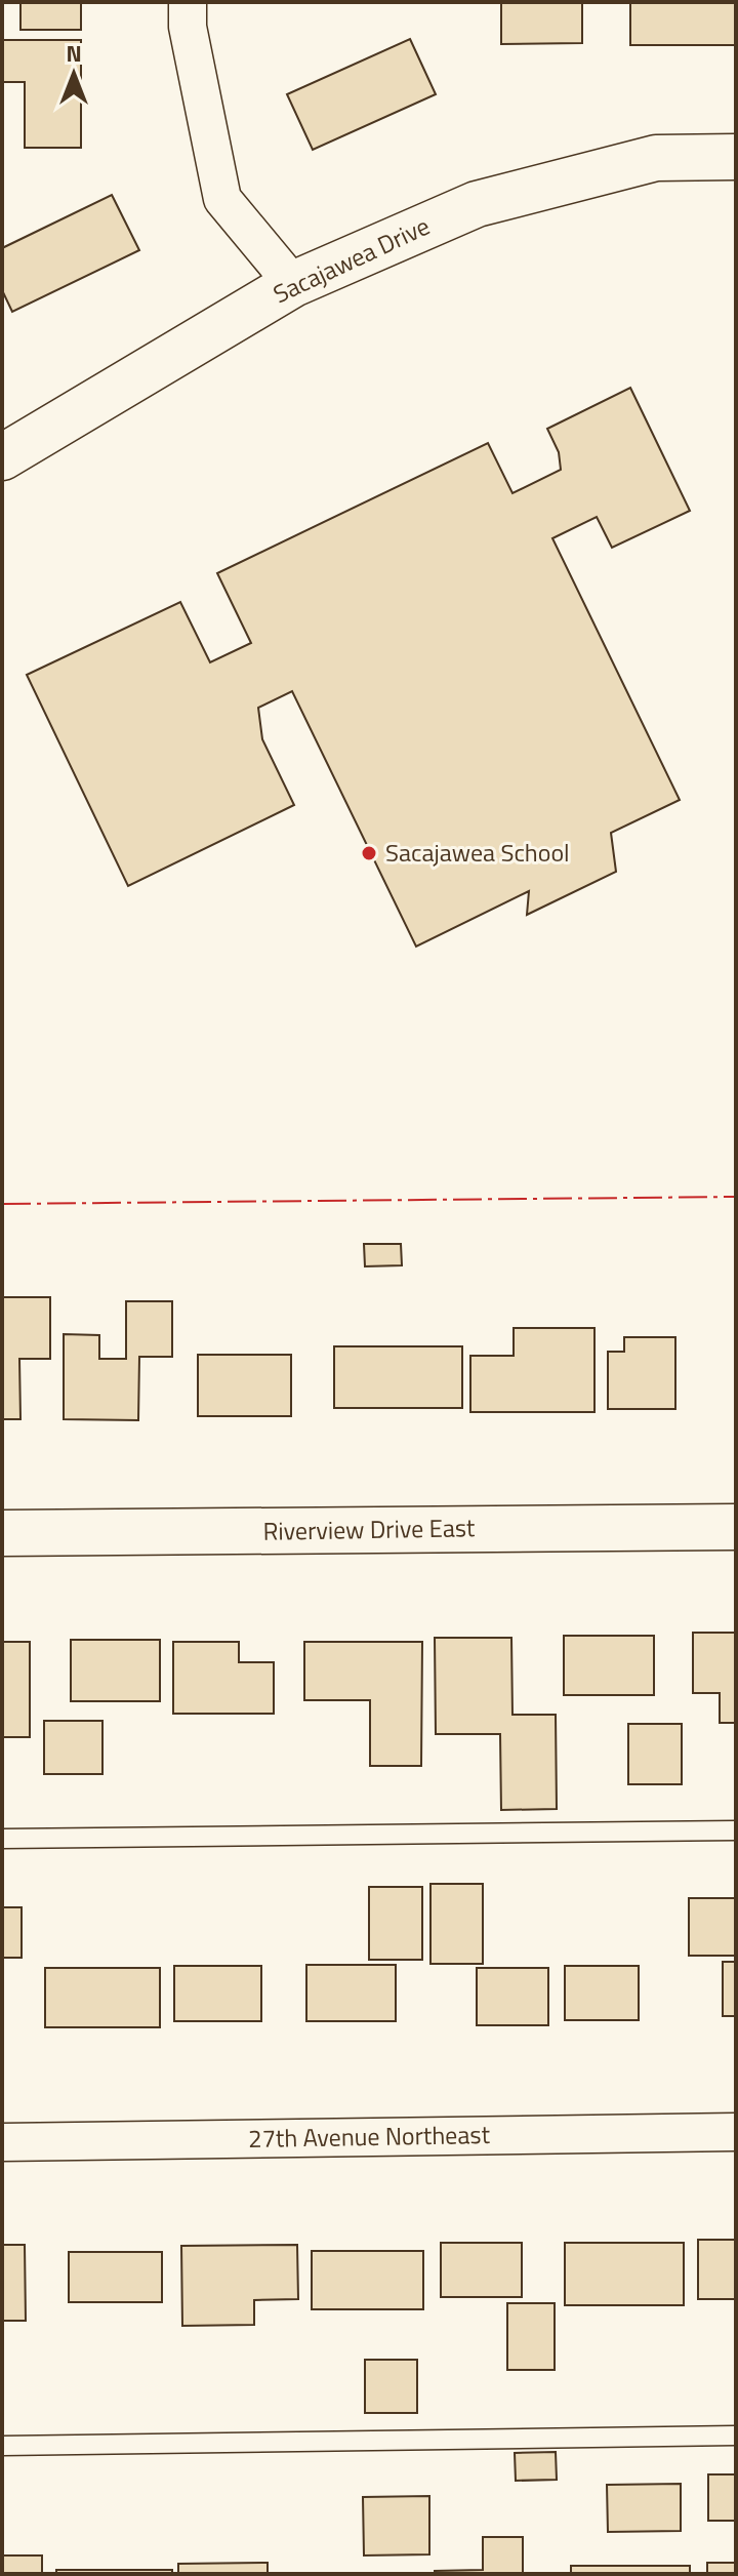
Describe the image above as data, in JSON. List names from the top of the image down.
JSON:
{
  "streets": {
    "street": ["Sacajawea Drive", "Riverview Drive East", "27th Avenue Northeast"]
  },
  "places": ["Sacajawea School"],
  "north": "top"
}
